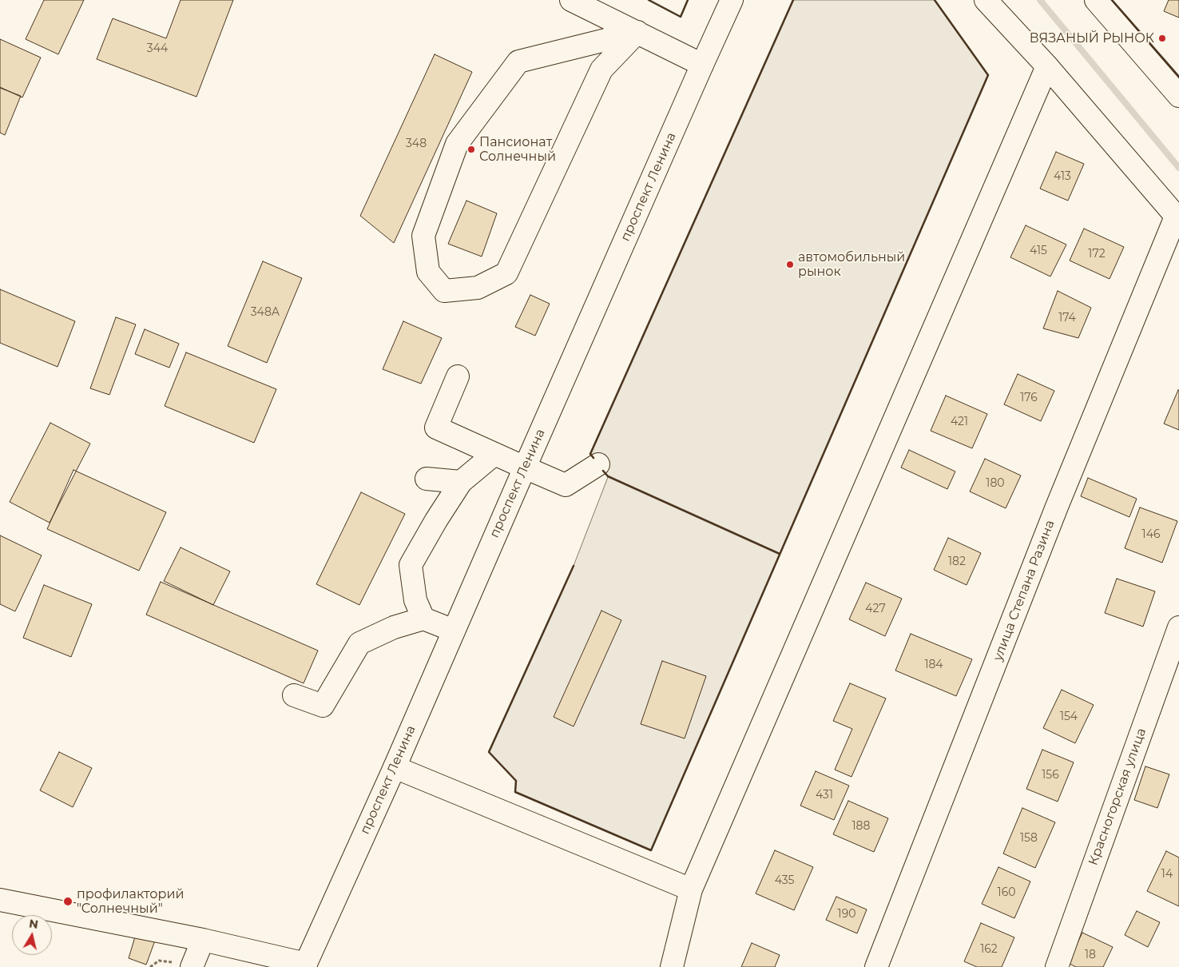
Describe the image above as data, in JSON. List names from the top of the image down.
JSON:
{
  "streets": {
    "street": ["проспект Ленина", "улица Степана Разина", "Красногорская улица"]
  },
  "places": [
    "ВЯЗАНЫЙ РЫНОК",
    "Пансионат Солнечный",
    "автомобильный рынок",
    "профилакторий \"Солнечный\""
  ],
  "house_numbers": [
    "344",
    "348",
    "413",
    "415",
    "172",
    "348А",
    "174",
    "176",
    "421",
    "180",
    "146",
    "182",
    "427",
    "184",
    "154",
    "156",
    "431",
    "188",
    "158",
    "14",
    "435",
    "160",
    "190",
    "162",
    "18"
  ],
  "north": "top"
}
